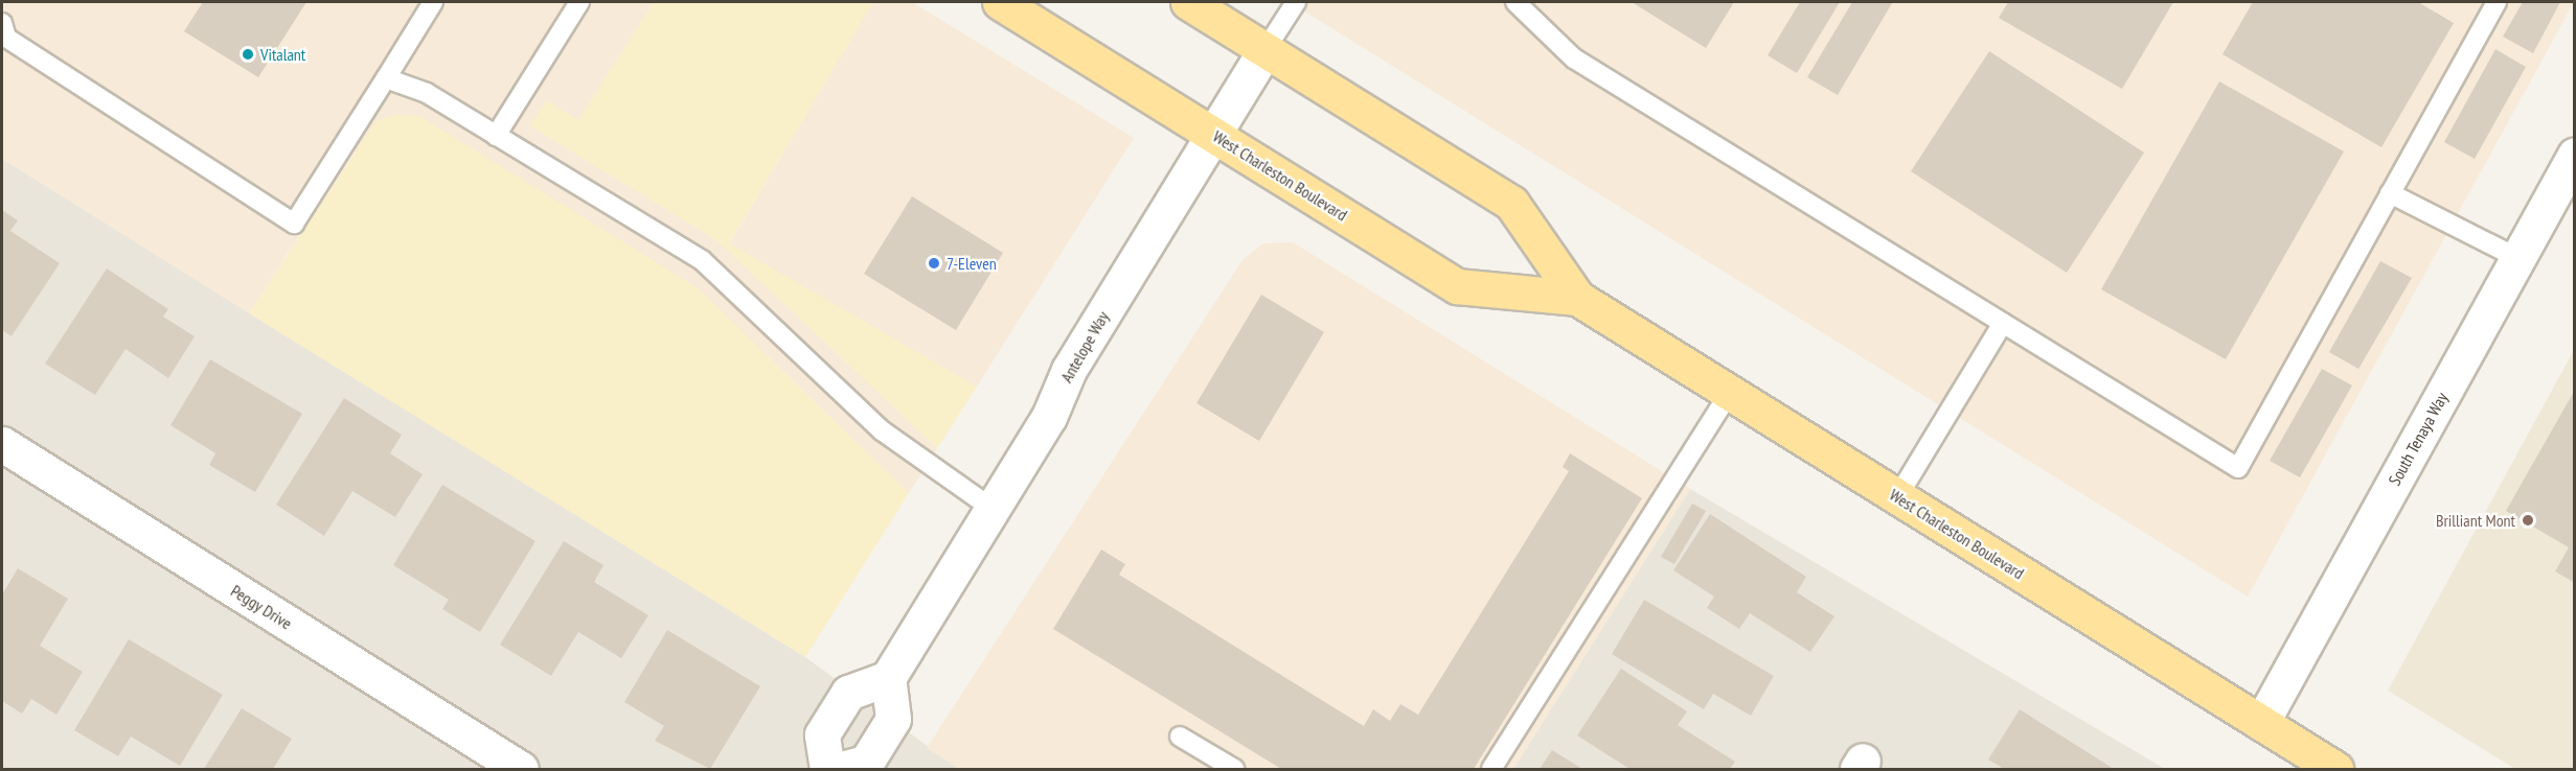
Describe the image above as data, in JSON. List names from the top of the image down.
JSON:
{
  "streets": {
    "main road": ["West Charleston Boulevard"],
    "street": ["Antelope Way", "South Tenaya Way", "Peggy Drive"]
  },
  "crossings": [
    ["West Charleston Boulevard", "Antelope Way"],
    ["West Charleston Boulevard", "South Tenaya Way"]
  ],
  "places": ["Vitalant", "7-Eleven", "Brilliant Mont"]
}
